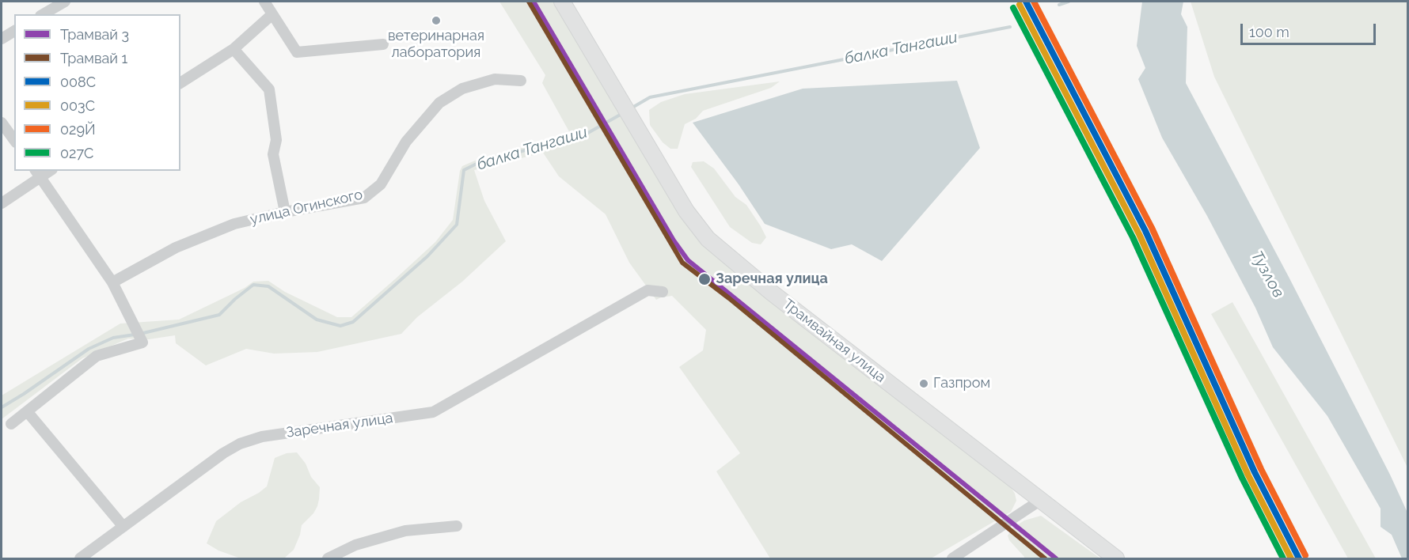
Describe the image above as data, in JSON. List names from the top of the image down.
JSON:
{
  "streets": {
    "main road": ["Трамвайная улица"],
    "street": ["улица Огинского", "Заречная улица"]
  },
  "water": ["балка Тангаши", "Тузлов"],
  "places": ["ветеринарная лаборатория", "Заречная улица", "Газпром"],
  "lines": [
    "tram line 3",
    "tram line 1",
    "transit line 008С",
    "transit line 029Й",
    "transit line 003С",
    "transit line 027С"
  ],
  "legend": [
    "Трамвай 3",
    "Трамвай 1",
    "008С",
    "003С",
    "029Й",
    "027С"
  ],
  "scale_bar": "100 m"
}
